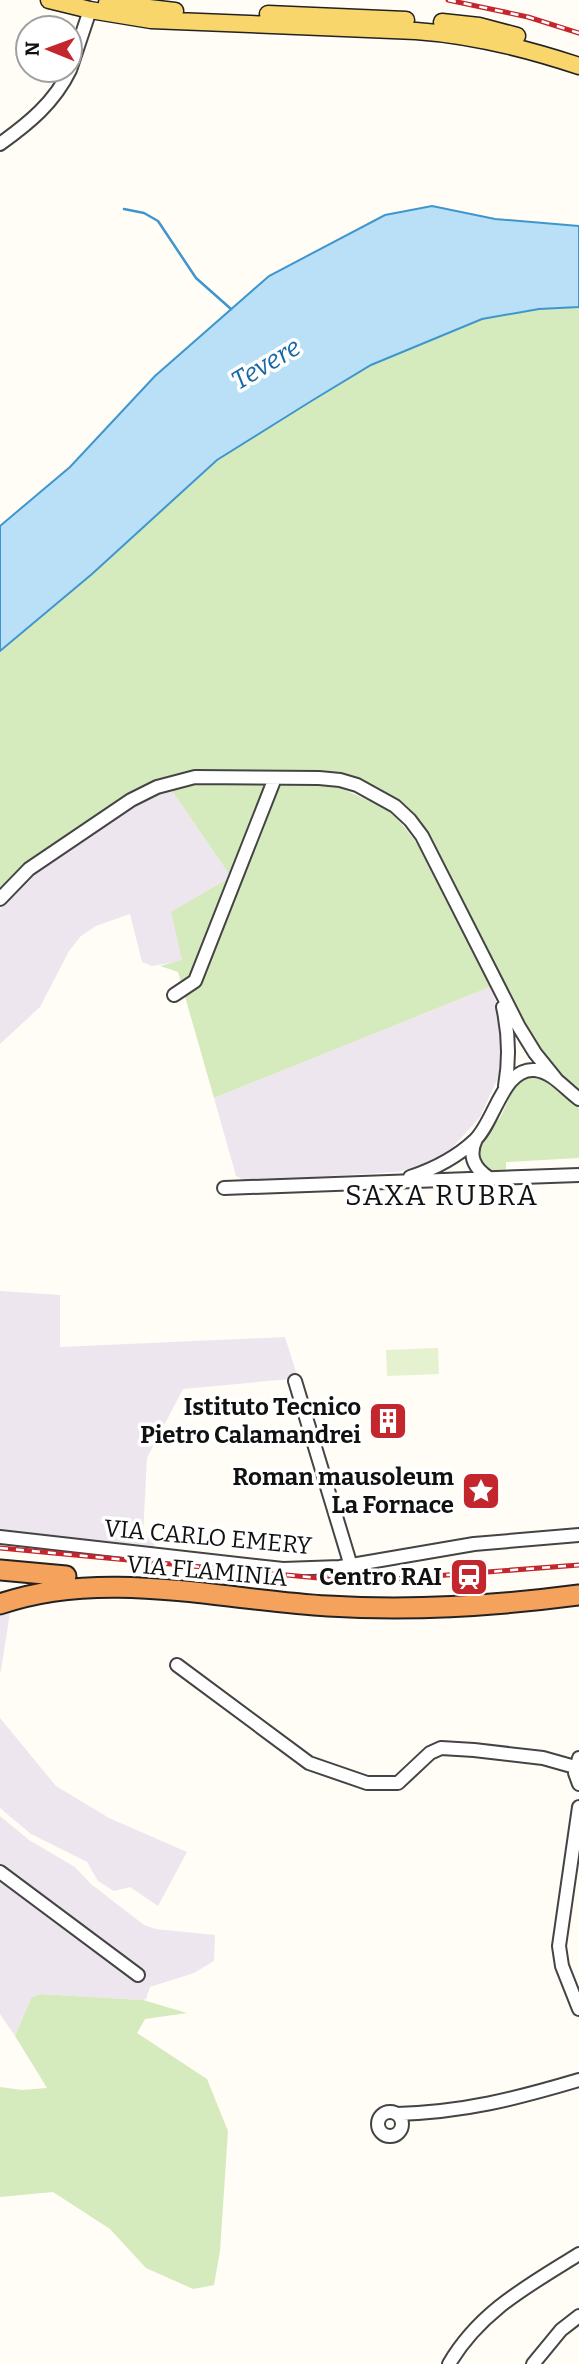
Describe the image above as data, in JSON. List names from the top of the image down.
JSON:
{
  "streets": {
    "highway": ["VIA FLAMINIA"],
    "street": ["VIA CARLO EMERY"]
  },
  "districts": ["SAXA RUBRA"],
  "water": ["Tevere"],
  "places": {
    "building": ["Istituto Tecnico Pietro Calamandrei"],
    "place": ["Roman mausoleum La Fornace"],
    "station": ["Centro RAI"]
  },
  "north": "left"
}
